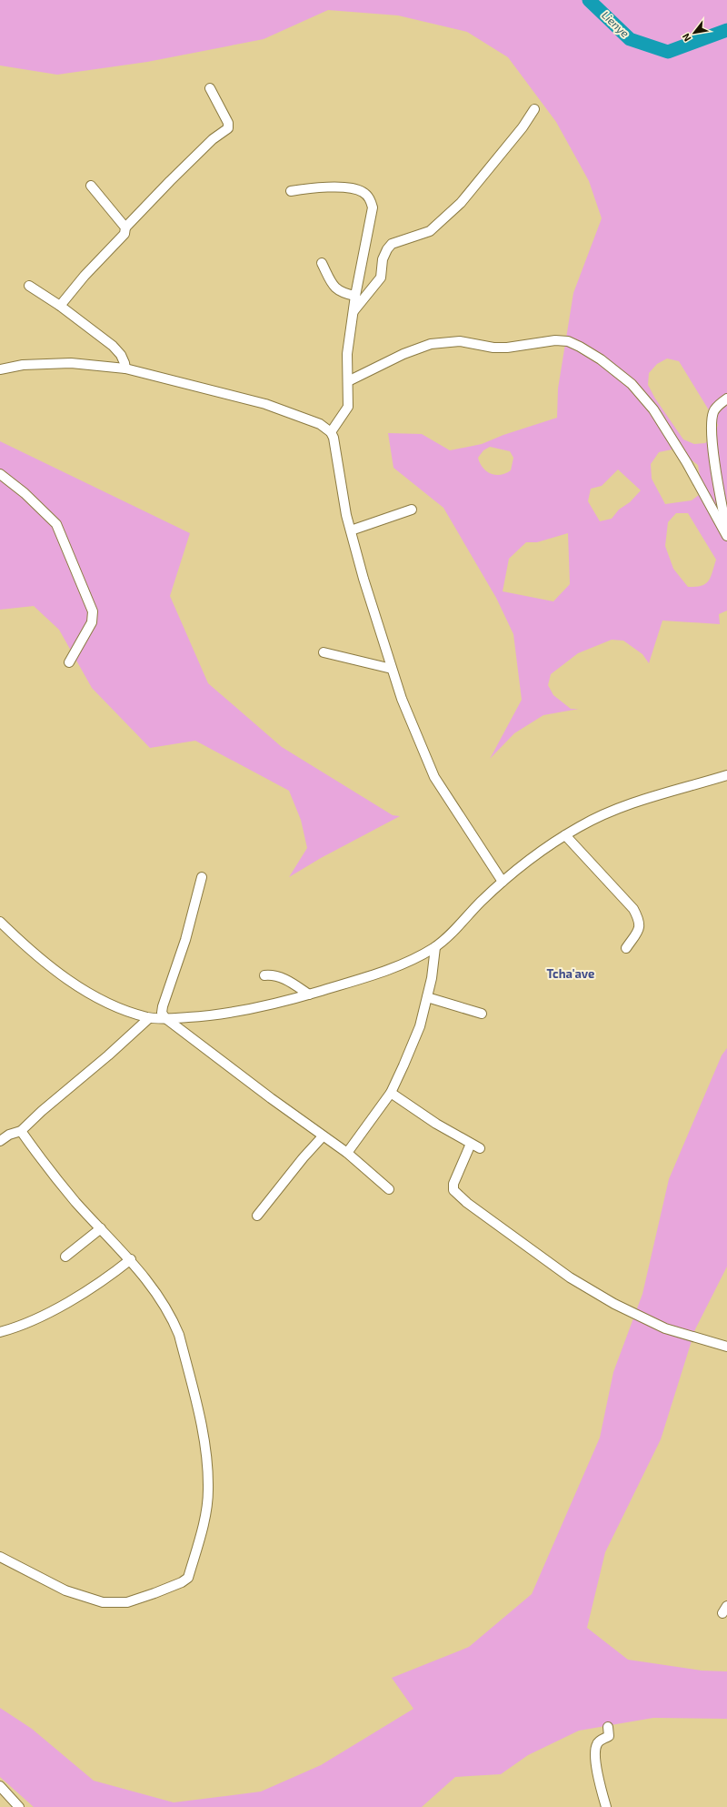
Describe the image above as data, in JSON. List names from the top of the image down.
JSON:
{
  "districts": ["Tcha'ave"],
  "water": ["Lienye"],
  "north": "bottom left"
}
